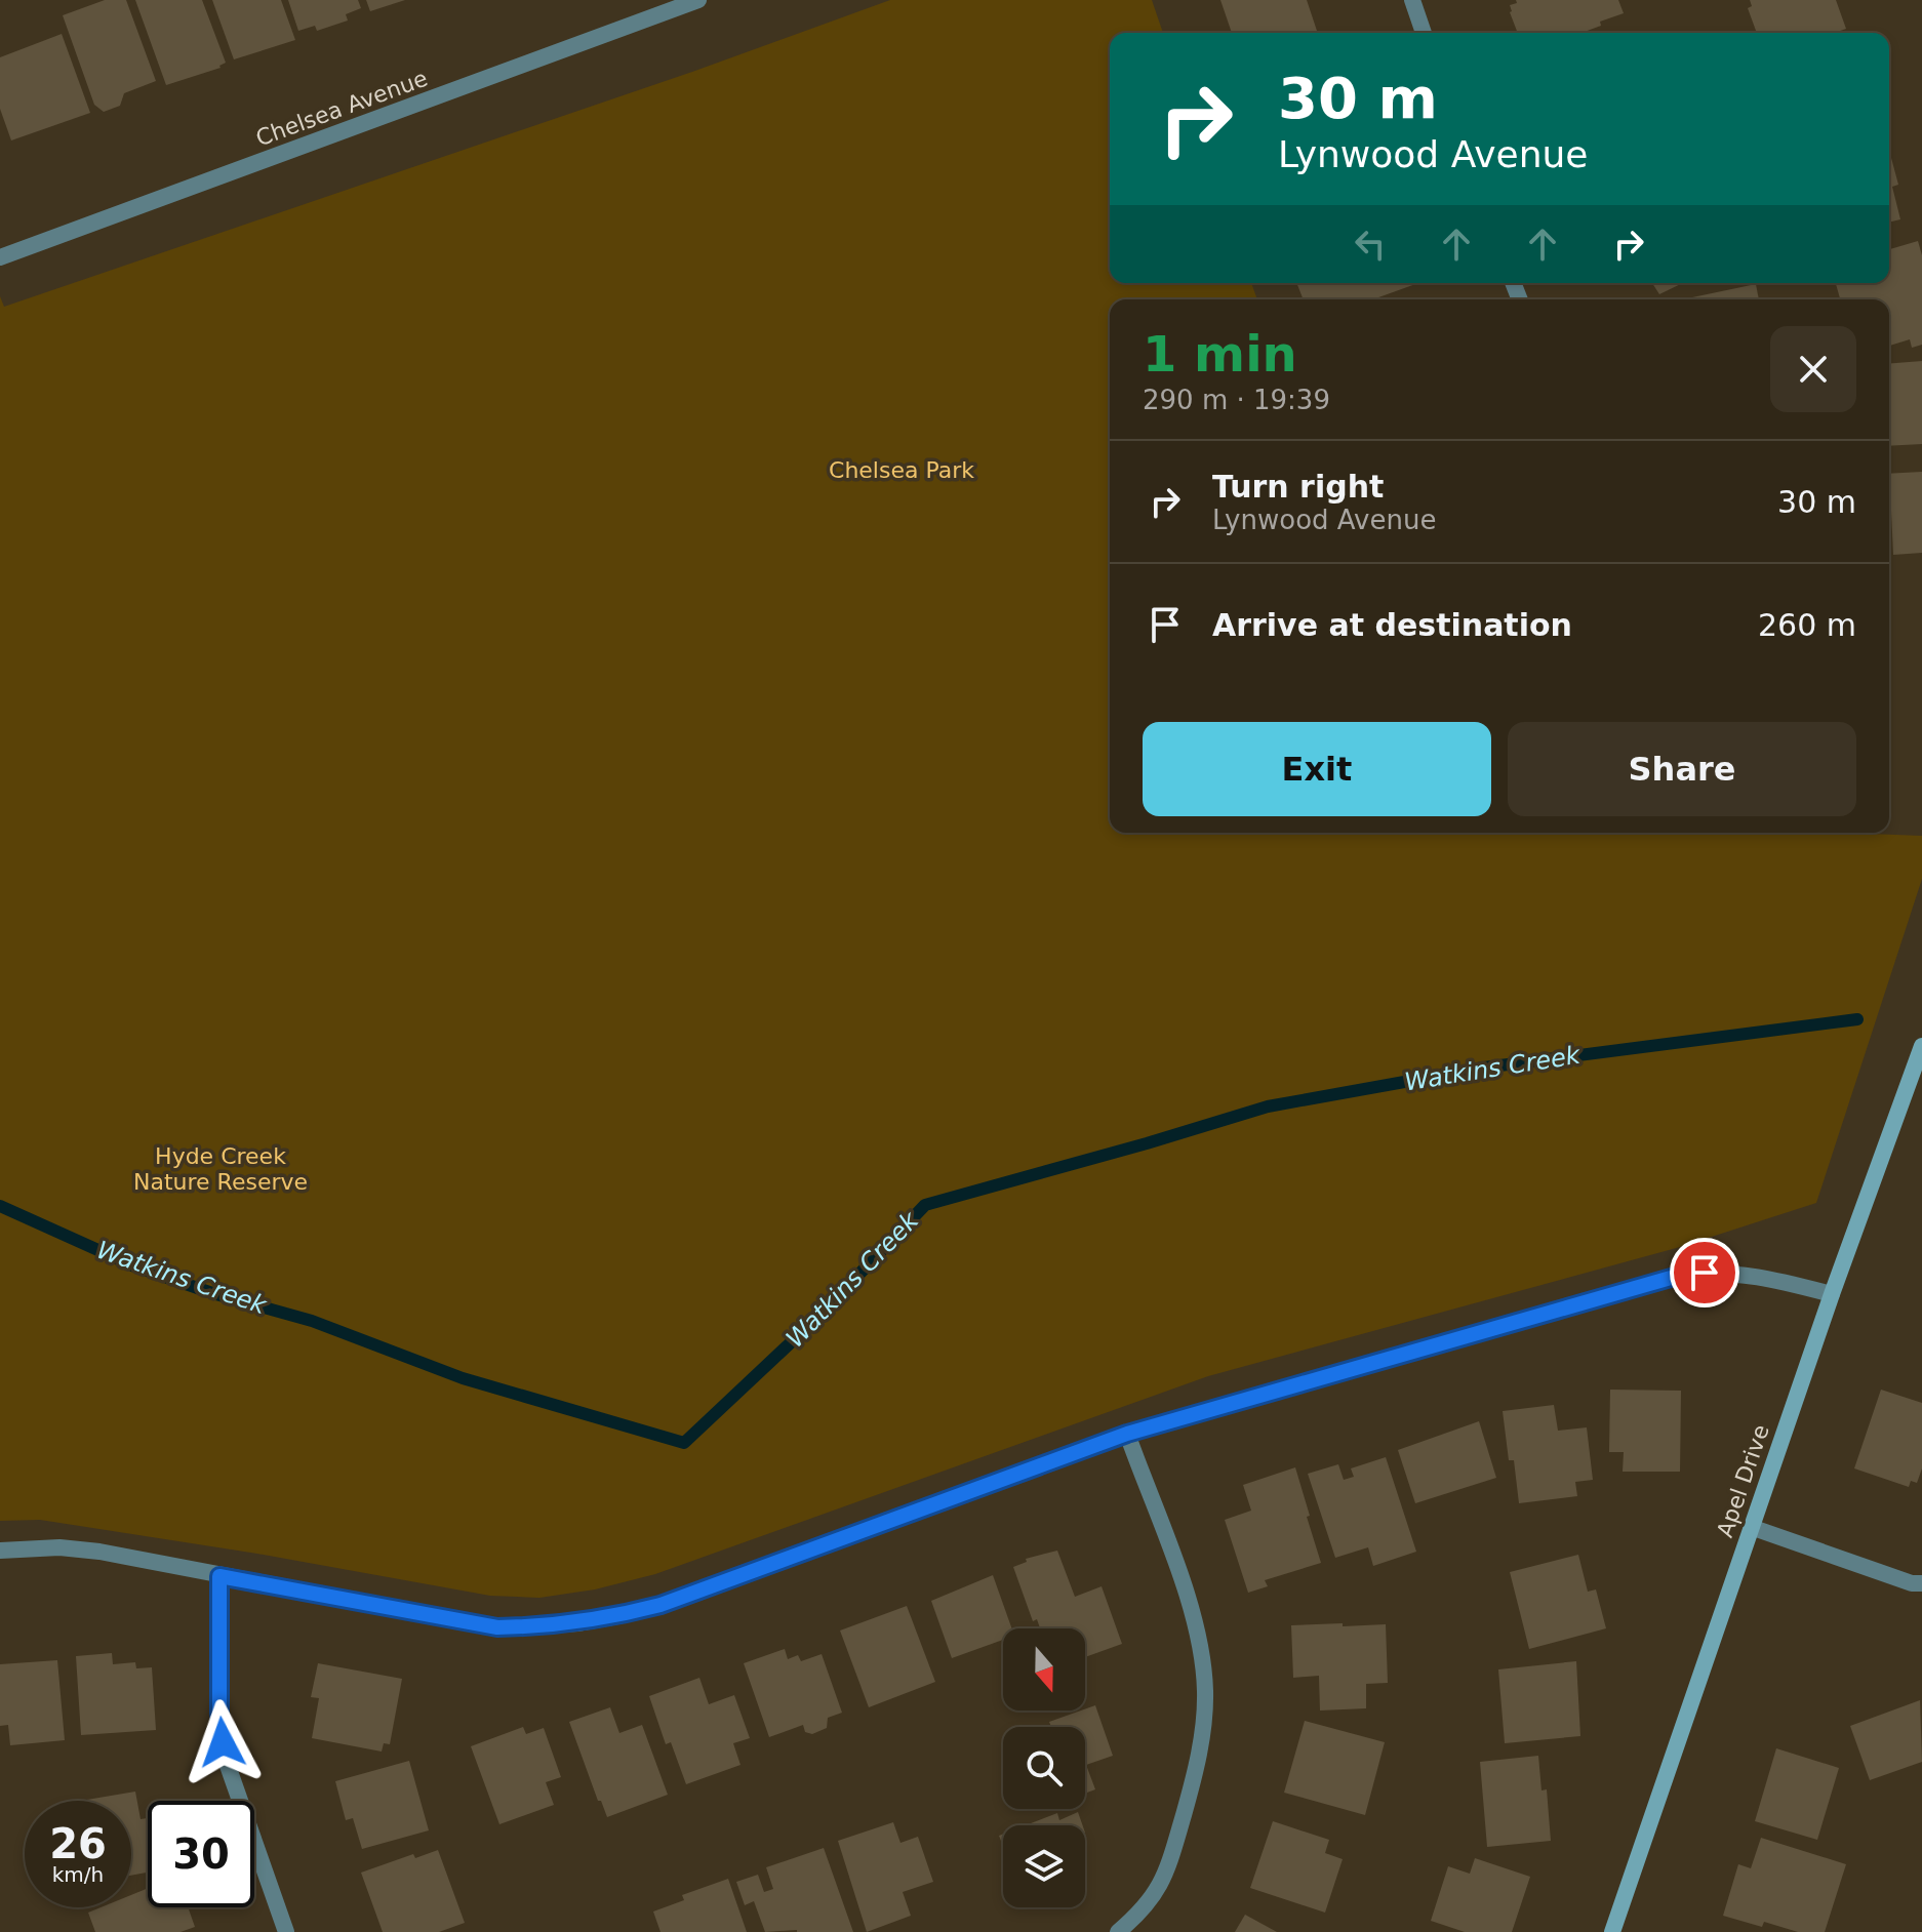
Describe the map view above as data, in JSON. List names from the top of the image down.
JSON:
{
  "streets": {
    "street": ["Chelsea Avenue", "Apel Drive"]
  },
  "water": ["Watkins Creek"],
  "parks": ["Chelsea Park", "Hyde Creek Nature Reserve"],
  "north": "bottom",
  "page": {
    "turn": ["30 m", "Lynwood Avenue"],
    "heading": ["1 min", "290 m · 19:39"],
    "list": [
      {
        "name": "Turn right",
        "note": "Lynwood Avenue",
        "value": "30 m"
      },
      {
        "name": "Arrive at destination",
        "value": "260 m"
      }
    ],
    "buttons": ["Exit", "Share"],
    "speed": "26 km/h",
    "limit": "30"
  }
}
